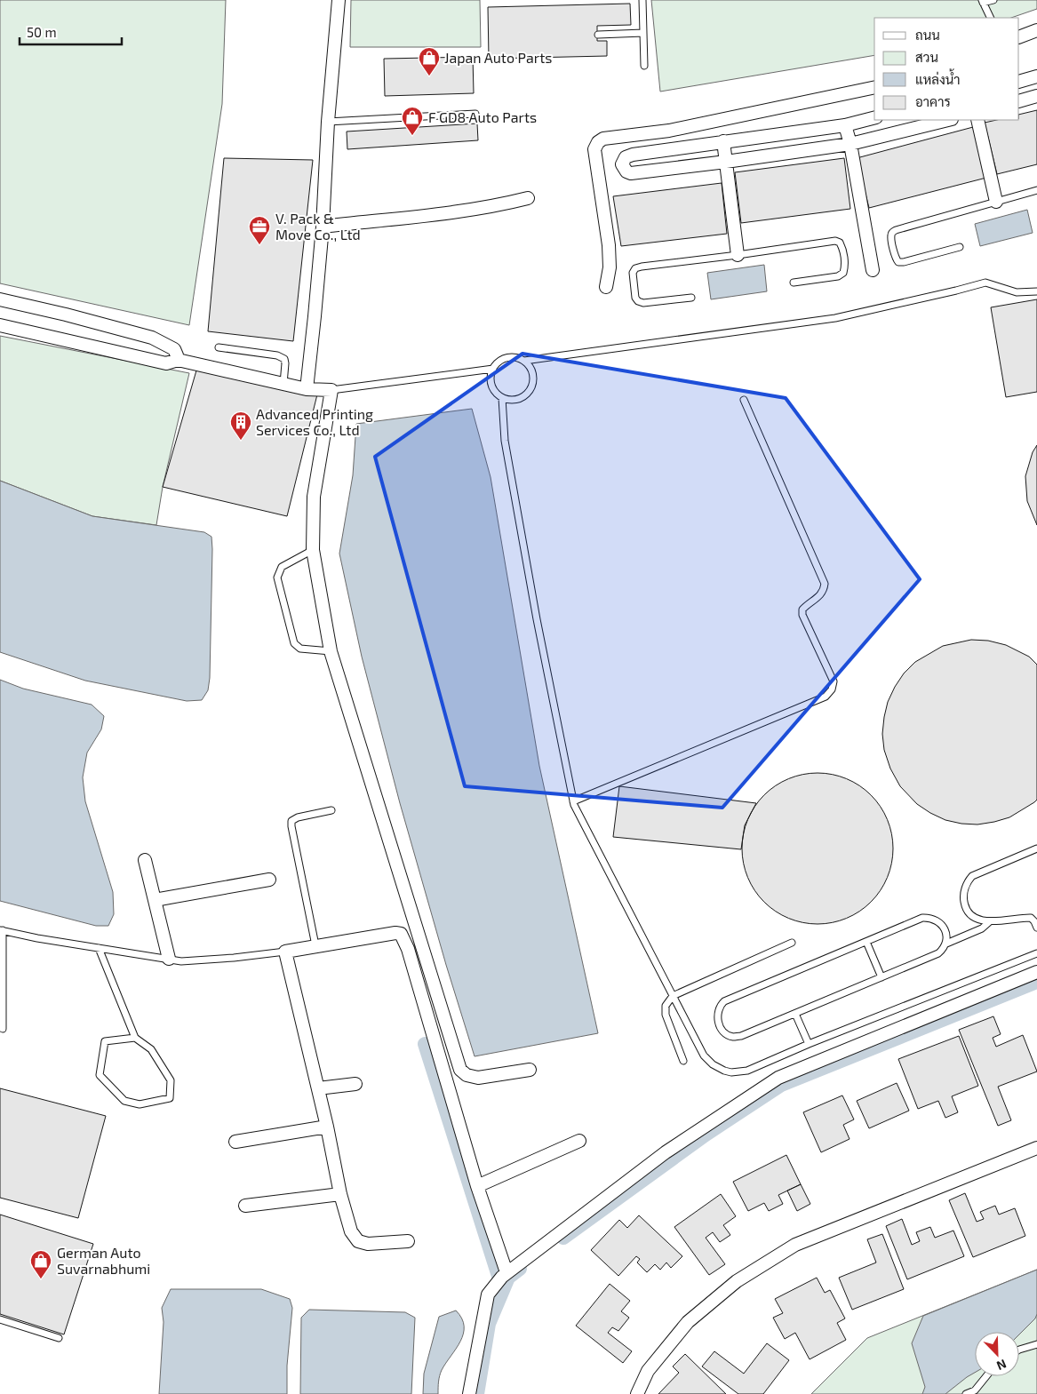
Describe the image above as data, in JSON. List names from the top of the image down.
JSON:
{
  "places": {
    "shop": ["Japan Auto Parts", "F GD8 Auto Parts", "German Auto Suvarnabhumi"],
    "office": ["V. Pack & Move Co., Ltd"],
    "building": ["Advanced Printing Services Co., Ltd"]
  },
  "legend": [
    "ถนน",
    "สวน",
    "แหล่งน้ำ",
    "อาคาร"
  ],
  "scale_bar": "50 m",
  "north": "bottom right"
}
